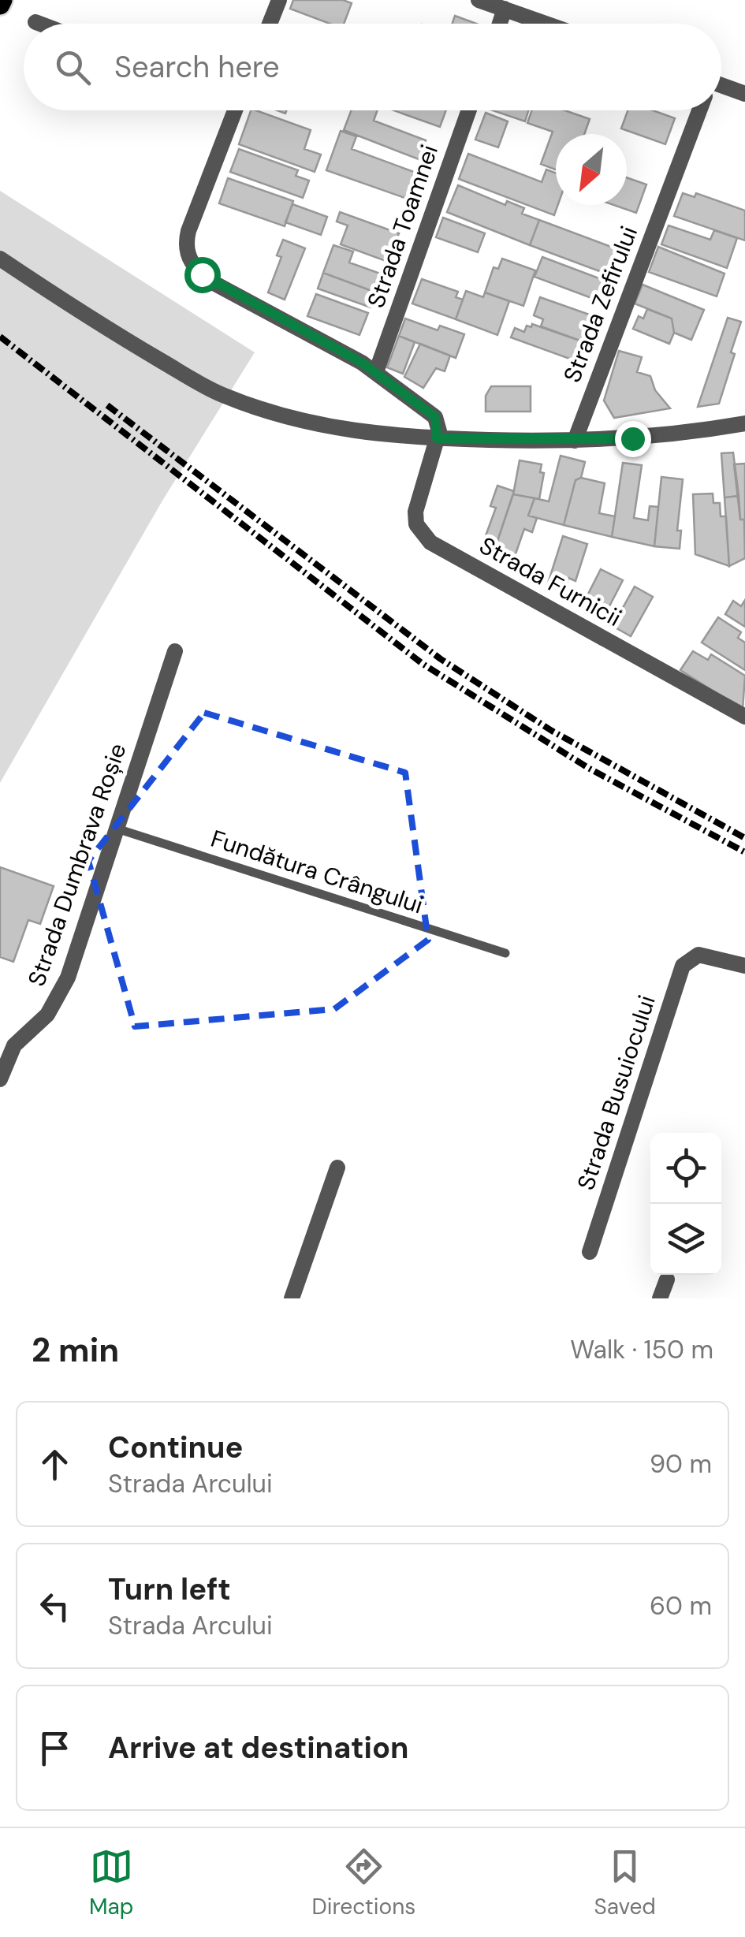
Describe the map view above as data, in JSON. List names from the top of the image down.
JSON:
{
  "streets": {
    "street": [
      "Strada Toamnei",
      "Strada Zefirului",
      "Strada Furnicii",
      "Strada Dumbrava Roșie",
      "Strada Busuiocului"
    ],
    "lane": ["Fundătura Crângului"]
  },
  "crossings": [
    ["Strada Dumbrava Roșie", "Fundătura Crângului"]
  ],
  "north": "bottom left",
  "page": {
    "search": "Search here",
    "heading": ["2 min", "Walk · 150 m"],
    "list": [
      ["Continue", "Strada Arcului", "90 m"],
      ["Turn left", "Strada Arcului", "60 m"],
      "Arrive at destination"
    ],
    "nav": ["Map", "Directions", "Saved"]
  }
}
